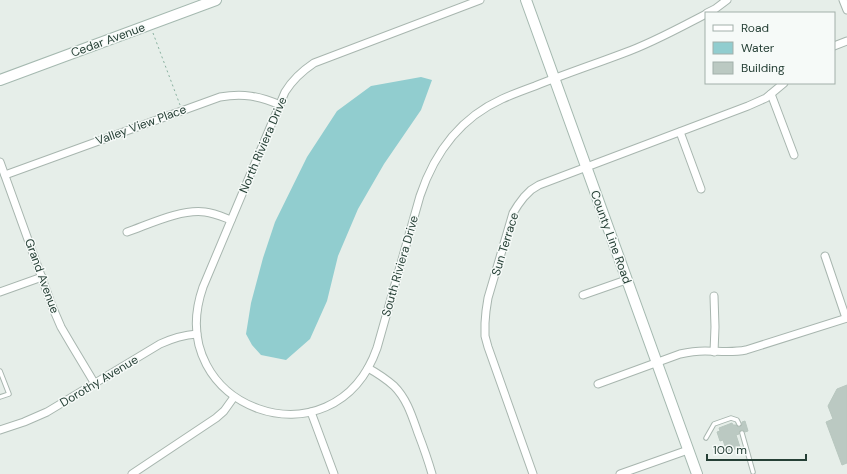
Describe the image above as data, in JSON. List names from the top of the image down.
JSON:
{
  "streets": {
    "street": [
      "Cedar Avenue",
      "Valley View Place",
      "North Riviera Drive",
      "County Line Road",
      "Sun Terrace",
      "South Riviera Drive",
      "Grand Avenue",
      "Dorothy Avenue"
    ]
  },
  "crossings": [
    ["Valley View Place", "North Riviera Drive"],
    ["Valley View Place", "Grand Avenue"],
    ["North Riviera Drive", "South Riviera Drive"],
    ["North Riviera Drive", "Dorothy Avenue"],
    ["County Line Road", "Sun Terrace"],
    ["County Line Road", "South Riviera Drive"],
    ["Grand Avenue", "Dorothy Avenue"]
  ],
  "legend": ["Road", "Water", "Building"],
  "scale_bar": "100 m"
}
